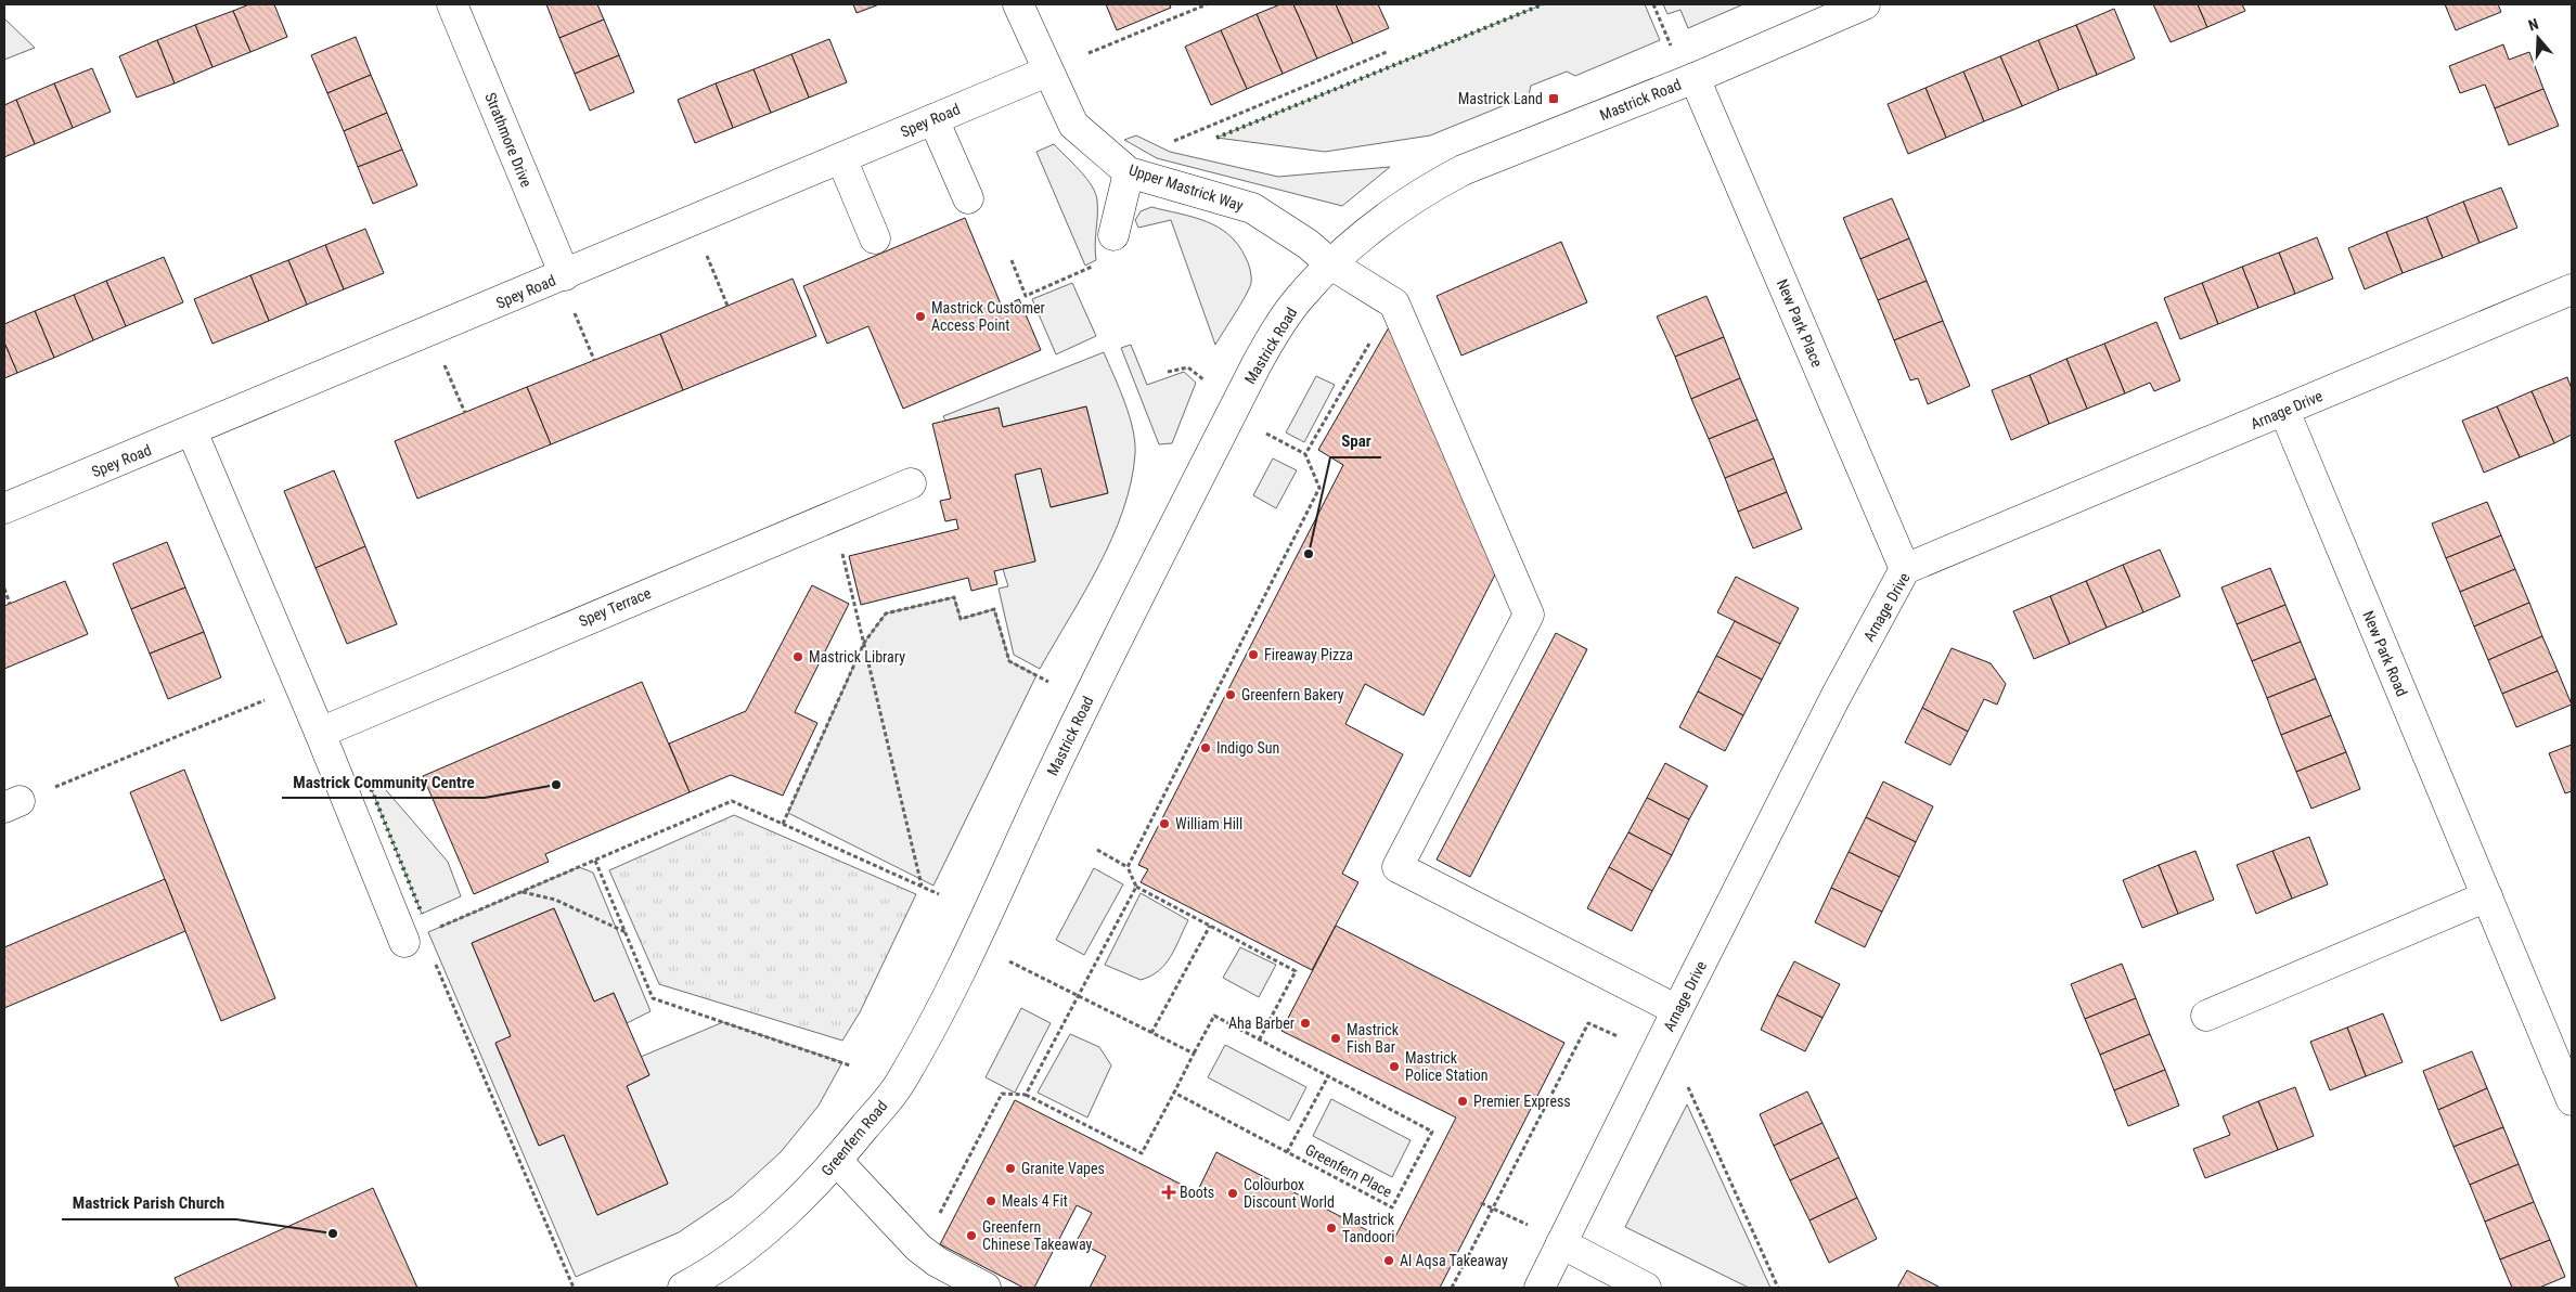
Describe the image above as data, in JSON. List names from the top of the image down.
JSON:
{
  "streets": {
    "street": [
      "Mastrick Road",
      "Spey Road",
      "Strathmore Drive",
      "Upper Mastrick Way",
      "New Park Place",
      "Arnage Drive",
      "Spey Terrace",
      "New Park Road",
      "Greenfern Road"
    ],
    "path": ["Greenfern Place"]
  },
  "crossings": [
    ["Mastrick Road", "Upper Mastrick Way"],
    ["Mastrick Road", "New Park Place"],
    ["Mastrick Road", "Greenfern Road"],
    ["Spey Road", "Strathmore Drive"],
    ["Spey Road", "Upper Mastrick Way"],
    ["New Park Place", "Arnage Drive"],
    ["Arnage Drive", "New Park Road"]
  ],
  "places": {
    "transit": ["Mastrick Land"],
    "other": [
      "Mastrick Customer Access Point",
      "Spar",
      "Fireaway Pizza",
      "Mastrick Library",
      "Greenfern Bakery",
      "Indigo Sun",
      "Mastrick Community Centre",
      "William Hill",
      "Aha Barber",
      "Mastrick Fish Bar",
      "Mastrick Police Station",
      "Premier Express",
      "Granite Vapes",
      "Colourbox Discount World",
      "Meals 4 Fit",
      "Mastrick Tandoori",
      "Mastrick Parish Church",
      "Greenfern Chinese Takeaway",
      "Al Aqsa Takeaway"
    ],
    "health": ["Boots"]
  },
  "north": "top"
}
